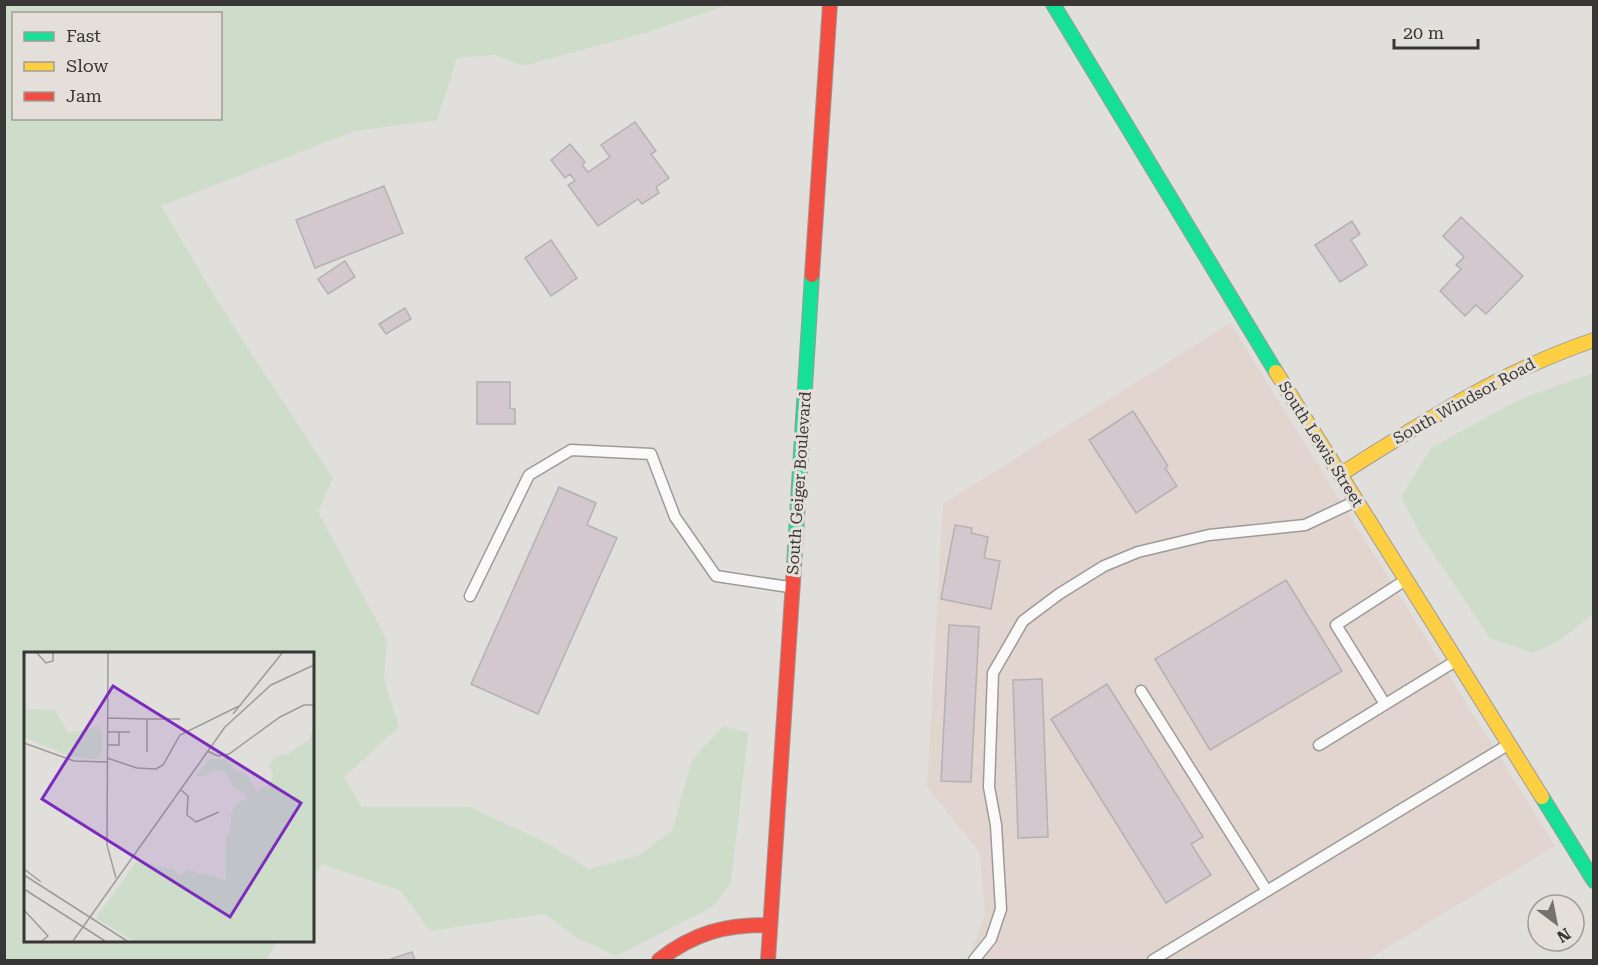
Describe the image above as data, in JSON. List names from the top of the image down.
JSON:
{
  "streets": {
    "street": ["South Windsor Road", "South Lewis Street", "South Geiger Boulevard"]
  },
  "crossings": [
    ["South Windsor Road", "South Lewis Street"]
  ],
  "legend": ["Fast", "Slow", "Jam"],
  "scale_bar": "20 m",
  "north": "bottom right"
}
